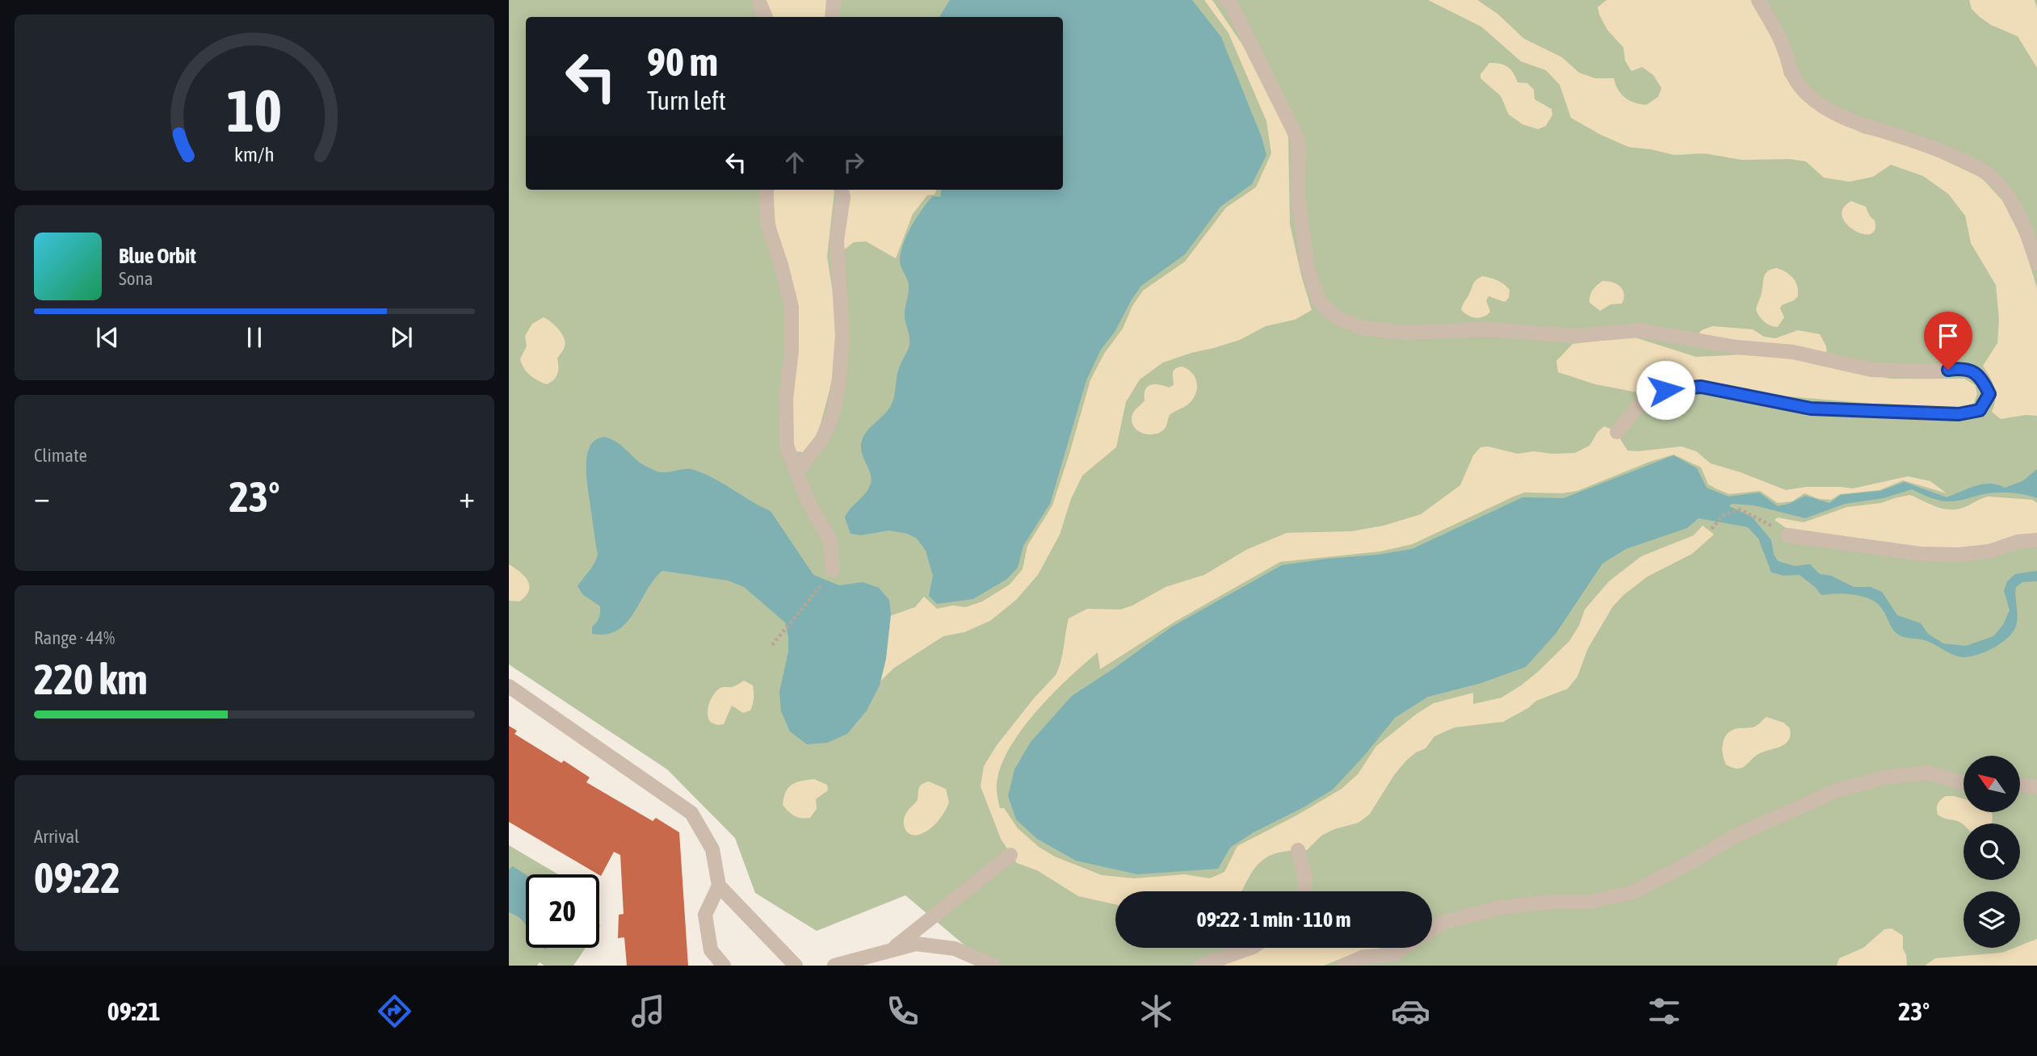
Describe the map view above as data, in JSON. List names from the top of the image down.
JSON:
{
  "north": "top left",
  "page": {
    "turn": ["90 m", "Turn left"],
    "song": ["Blue Orbit", "Sona"],
    "tile": [
      "Climate",
      ["Range · 44%", "220 km"],
      ["Arrival", "09:22"]
    ],
    "heat": ["−", "23°", "+"],
    "limit": "20",
    "trip": "09:22 · 1 min · 110 m",
    "tabs": ["09:21", "23°"],
    "gauge": ["10", "km/h"]
  }
}
